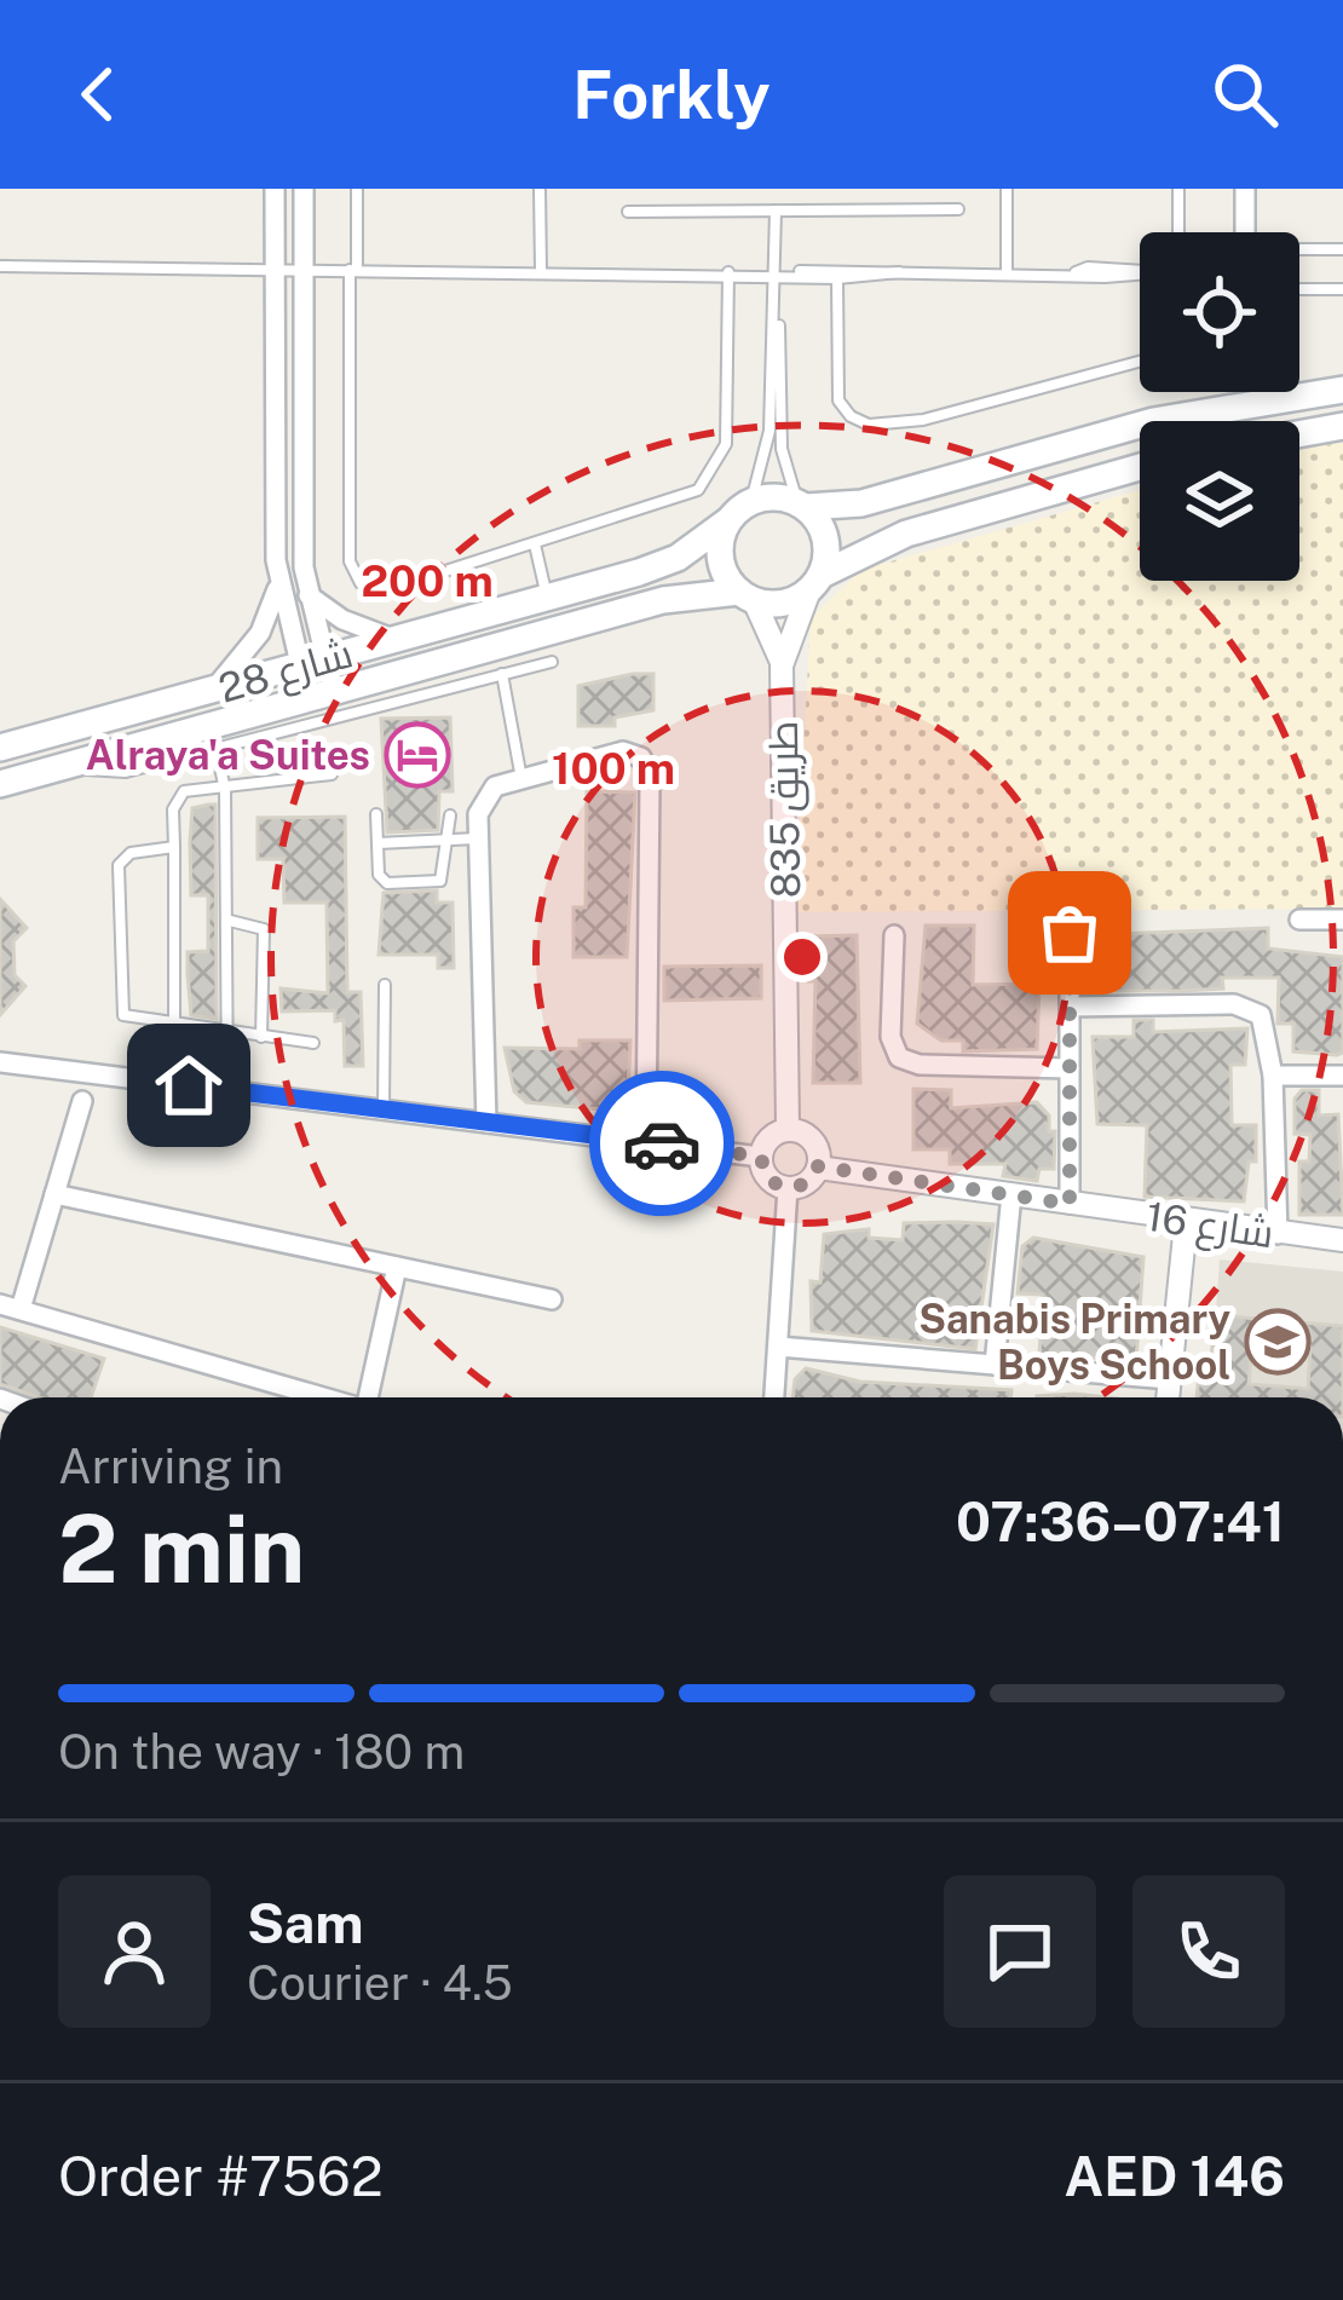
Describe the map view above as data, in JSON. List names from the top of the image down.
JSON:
{
  "streets": {
    "main road": ["شارع 28"],
    "street": ["طريق 835", "شارع 16"]
  },
  "crossings": [
    ["شارع 28", "طريق 835"],
    ["طريق 835", "شارع 16"]
  ],
  "places": {
    "hotel": ["Alraya'a Suites"],
    "school or university": ["Sanabis Primary Boys School"]
  },
  "page": {
    "header": "Forkly",
    "heading": ["2 min", "Arriving in", "07:36–07:41"],
    "panel": [
      "Sam",
      "Courier · 4.5",
      "Order #7562",
      "AED 146"
    ],
    "bar": "On the way · 180 m"
  },
  "rings": ["200 m", "100 m"]
}
